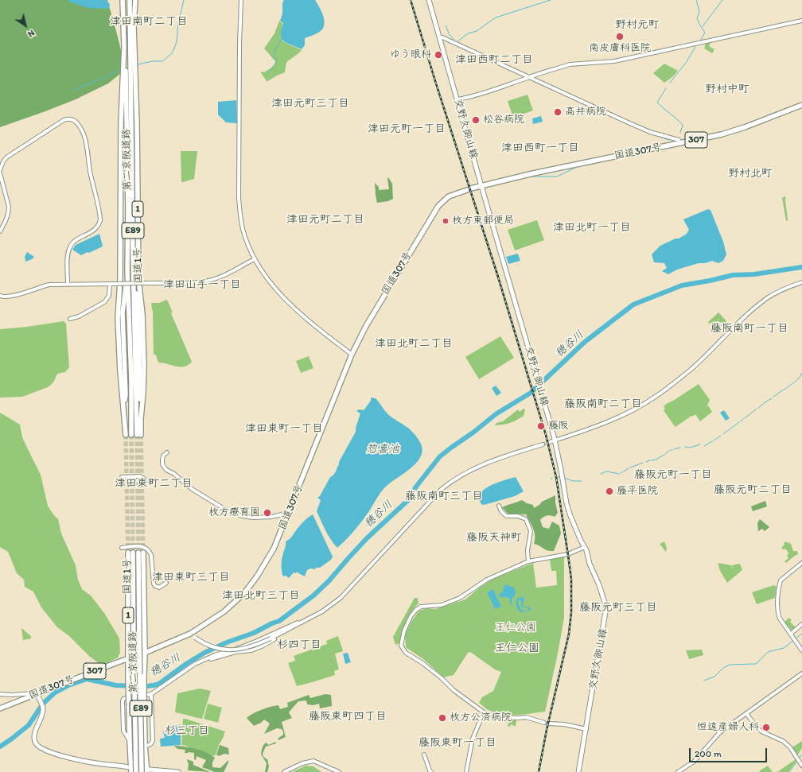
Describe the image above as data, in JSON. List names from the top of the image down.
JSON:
{
  "streets": {
    "highway": [
      "307",
      "国道307号",
      "第二京阪道路",
      "1",
      "E89",
      "国道1号"
    ],
    "main road": ["交野久御山線"]
  },
  "crossings": [
    ["交野久御山線", "国道307号"],
    ["国道307号", "国道1号"],
    ["第二京阪道路", "国道1号"]
  ],
  "districts": [
    "津田南町二丁目",
    "野村元町",
    "津田西町二丁目",
    "野村中町",
    "津田元町三丁目",
    "津田元町一丁目",
    "津田西町一丁目",
    "野村北町",
    "津田元町二丁目",
    "津田北町一丁目",
    "津田山手一丁目",
    "藤阪南町一丁目",
    "津田北町二丁目",
    "藤阪南町二丁目",
    "津田東町一丁目",
    "藤阪元町一丁目",
    "津田東町二丁目",
    "藤阪元町二丁目",
    "藤阪南町三丁目",
    "藤阪天神町",
    "津田東町三丁目",
    "津田北町三丁目",
    "藤阪元町三丁目",
    "杉四丁目",
    "王仁公園",
    "藤阪東町四丁目",
    "杉三丁目",
    "藤阪東町一丁目"
  ],
  "water": ["穂谷川", "惣喜池"],
  "parks": ["王仁公園"],
  "places": [
    "南皮膚科医院",
    "ゆう眼科",
    "高井病院",
    "松谷病院",
    "枚方東郵便局",
    "藤阪",
    "藤平医院",
    "枚方療育園",
    "枚方公済病院",
    "恒遠産婦人科"
  ],
  "scale_bar": "200 m",
  "north": "bottom right"
}
